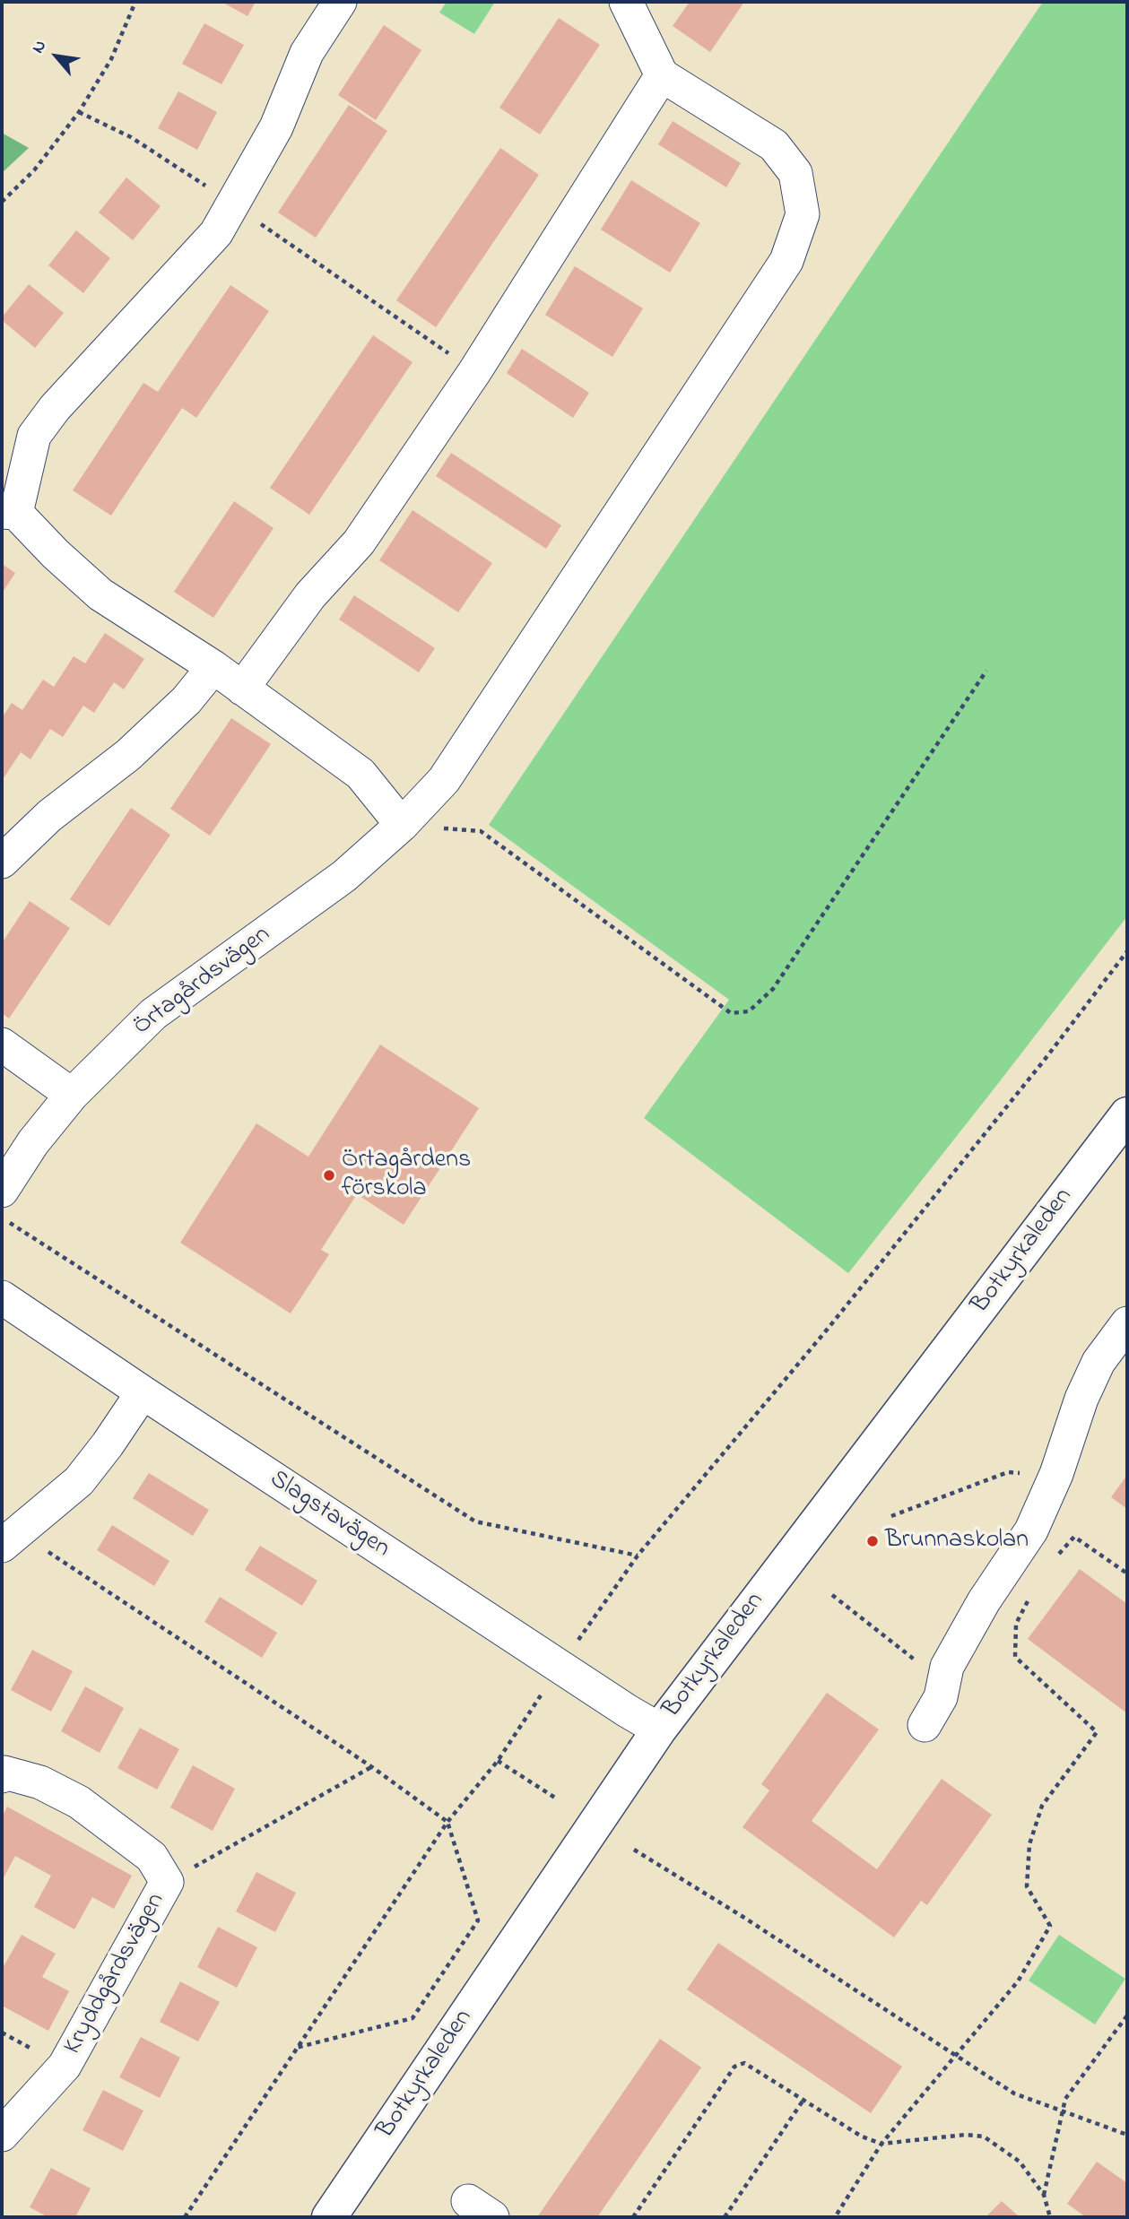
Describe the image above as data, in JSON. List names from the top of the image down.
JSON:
{
  "streets": {
    "main road": ["Botkyrkaleden"],
    "street": ["Örtagårdsvägen", "Slagstavägen", "Kryddgårdsvägen"]
  },
  "crossings": [
    ["Botkyrkaleden", "Slagstavägen"]
  ],
  "places": ["Örtagårdens förskola", "Brunnaskolan"],
  "north": "top left"
}
